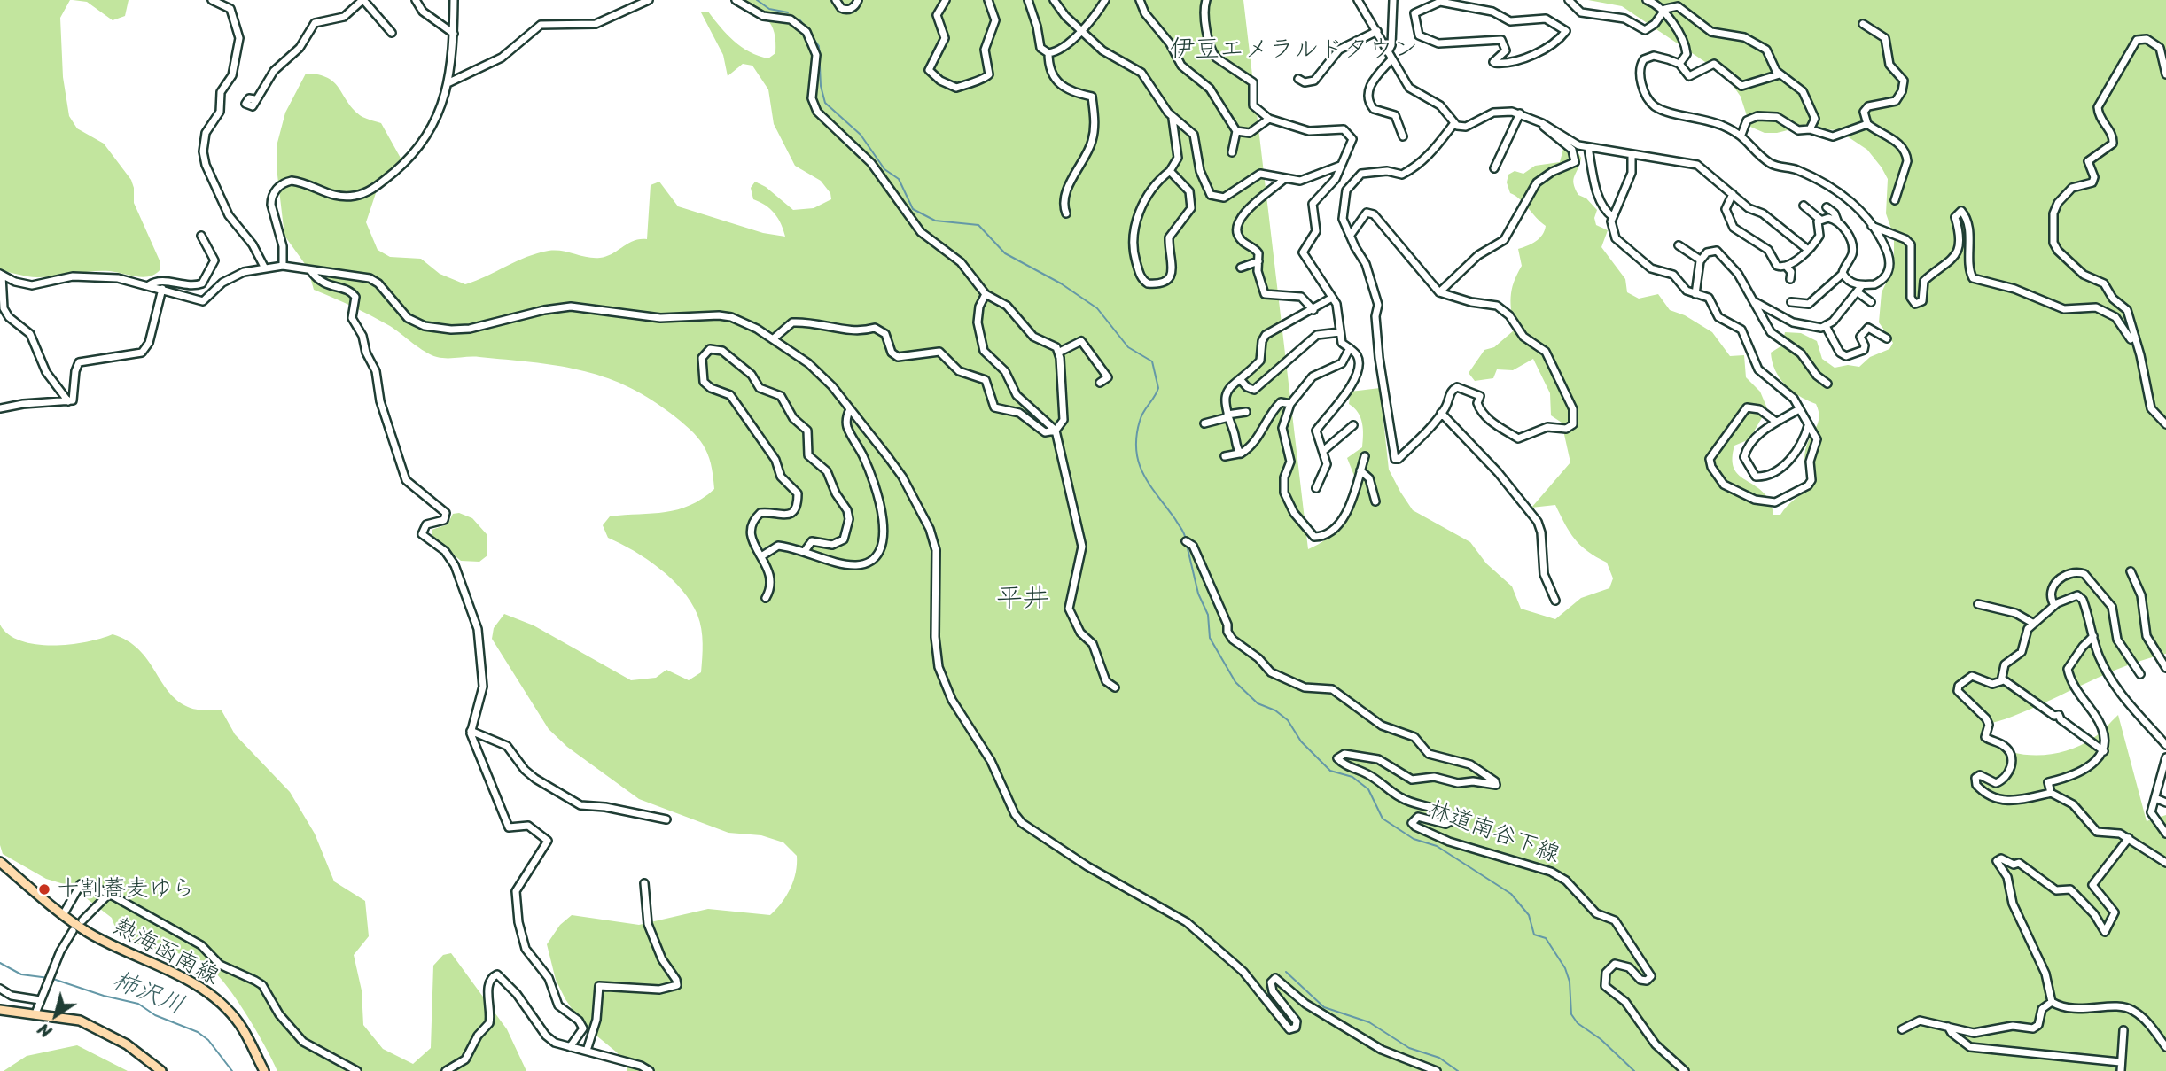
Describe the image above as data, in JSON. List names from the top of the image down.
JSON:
{
  "streets": {
    "main road": ["熱海函南線"],
    "street": ["林道南谷下線"]
  },
  "districts": ["伊豆エメラルドタウン", "平井"],
  "water": ["柿沢川"],
  "places": ["十割蕎麦ゆら"],
  "north": "bottom left"
}
